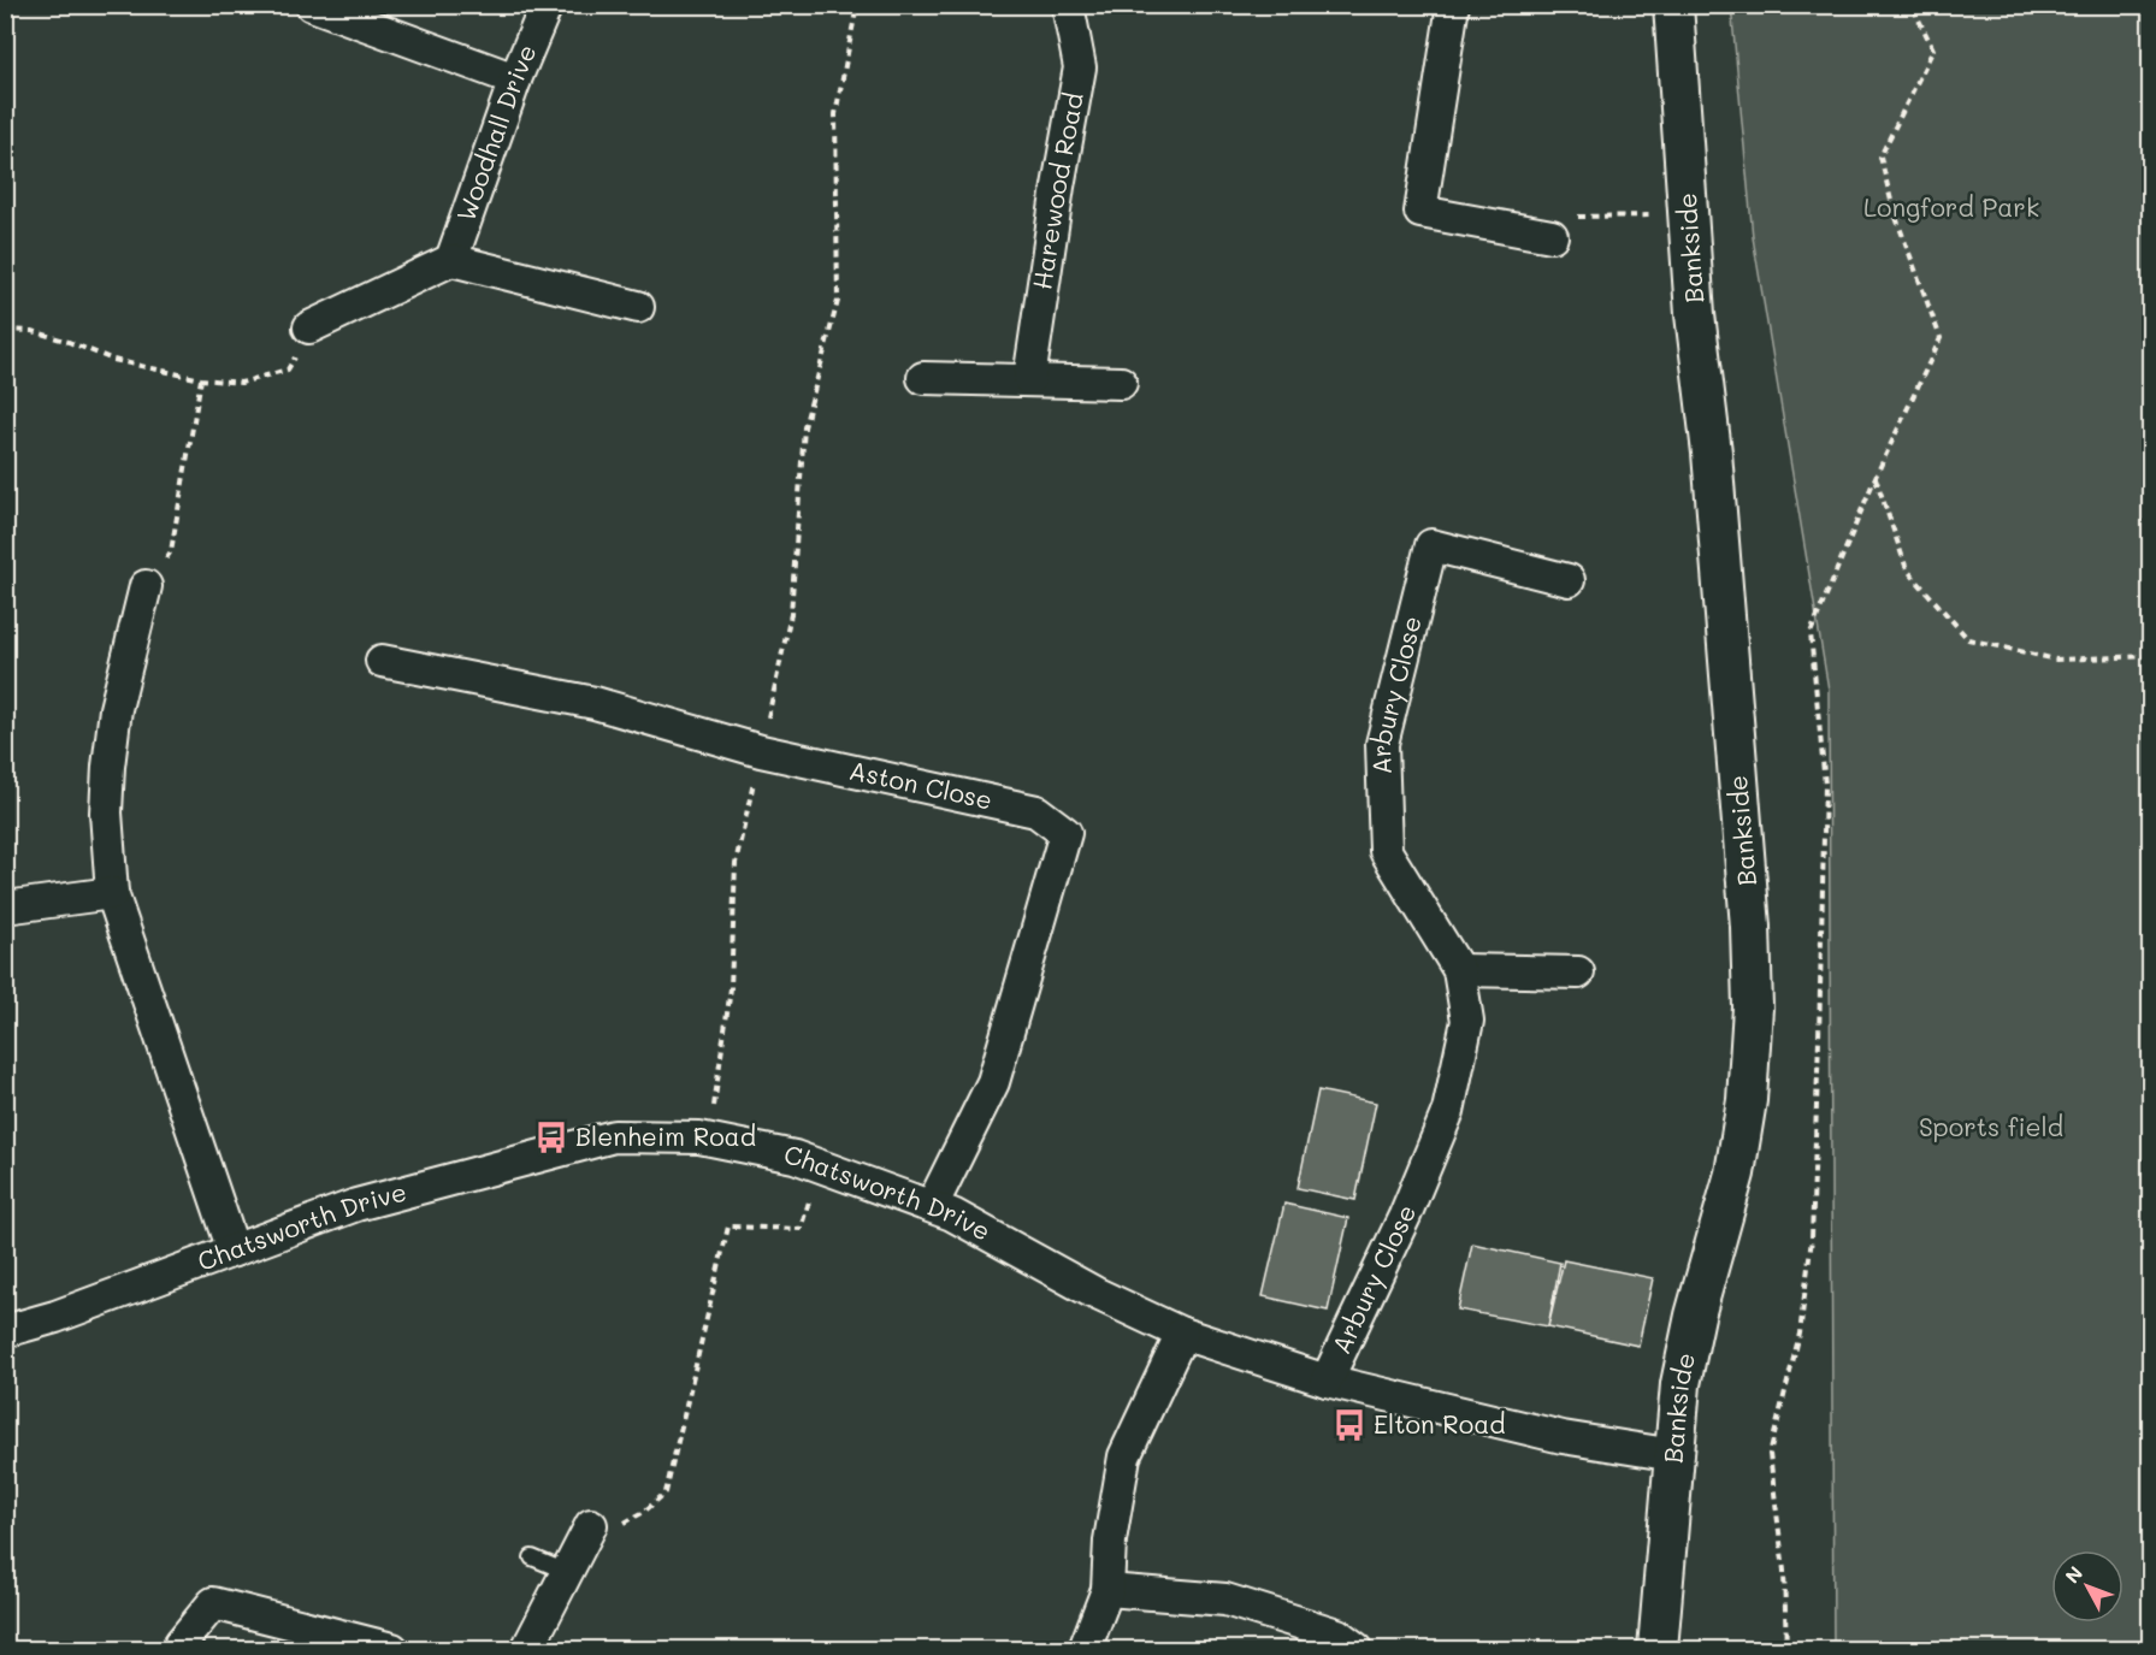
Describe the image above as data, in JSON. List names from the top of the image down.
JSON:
{
  "streets": {
    "street": [
      "Woodhall Drive",
      "Harewood Road",
      "Bankside",
      "Arbury Close",
      "Aston Close",
      "Chatsworth Drive"
    ]
  },
  "crossings": [
    ["Bankside", "Chatsworth Drive"],
    ["Arbury Close", "Chatsworth Drive"],
    ["Aston Close", "Chatsworth Drive"]
  ],
  "parks": ["Longford Park", "Sports field"],
  "places": {
    "bus stop": ["Blenheim Road", "Elton Road"]
  },
  "north": "top left"
}
